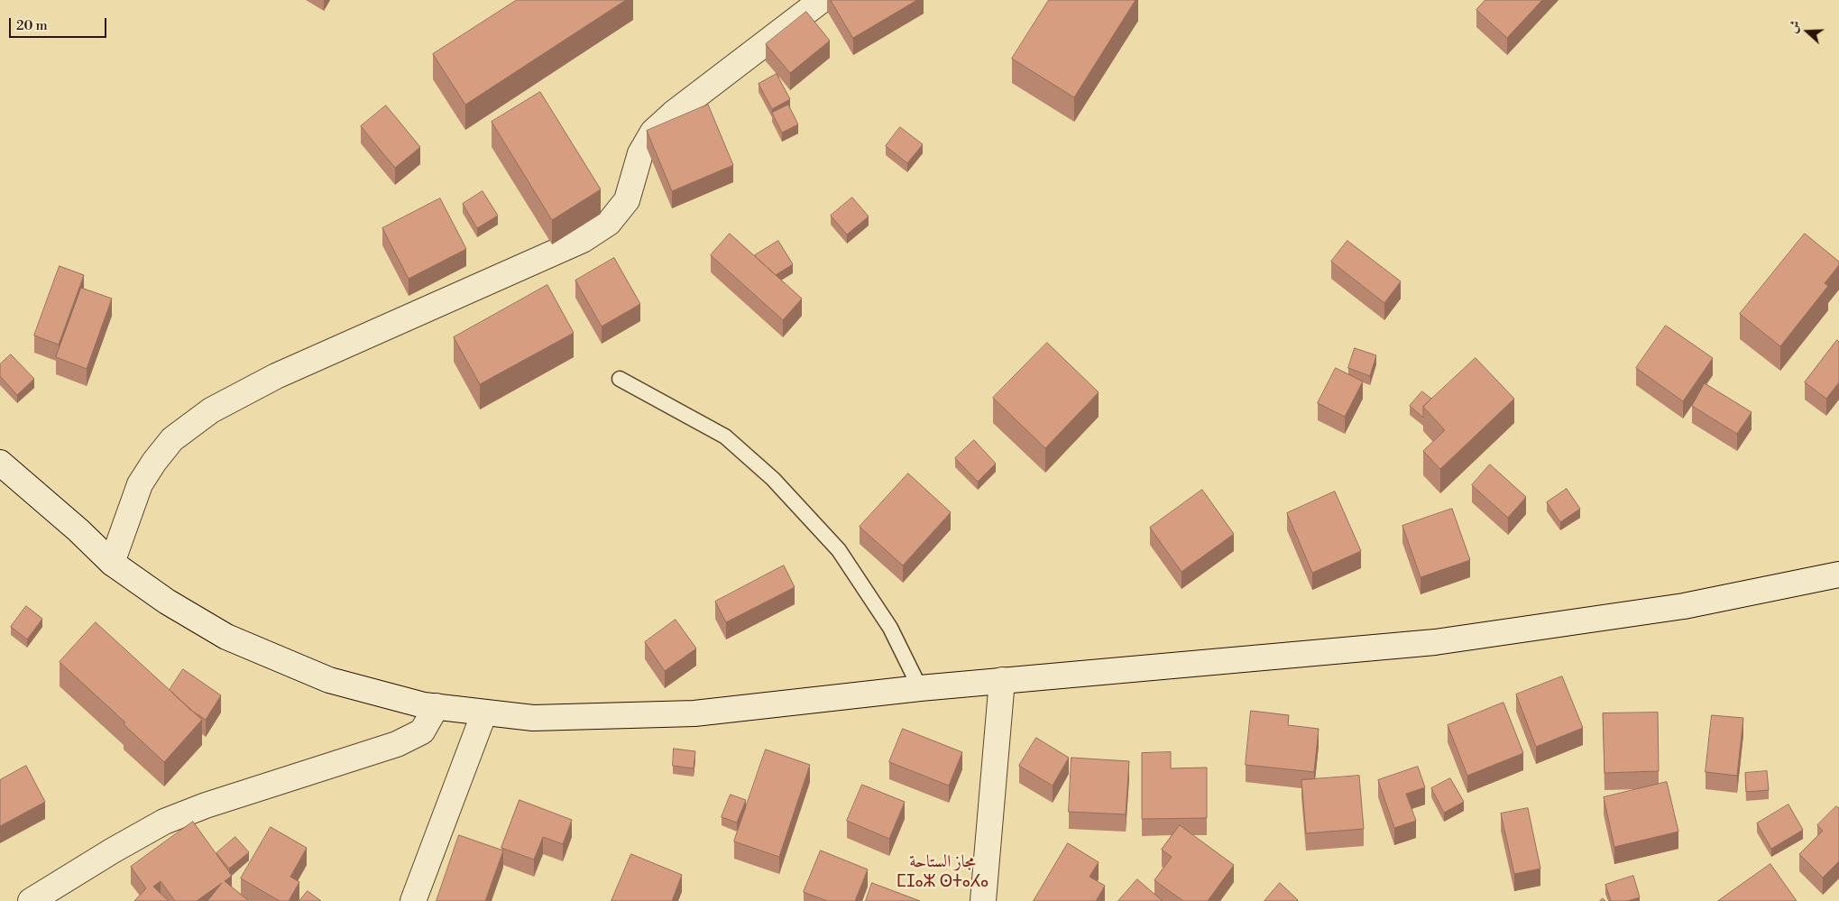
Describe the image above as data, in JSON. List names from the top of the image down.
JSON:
{
  "districts": ["مجاز الستاحة ⵎⵊⴰⵣ ⵙⵜⴰⵃⴰ"],
  "scale_bar": "20 m",
  "north": "left"
}
